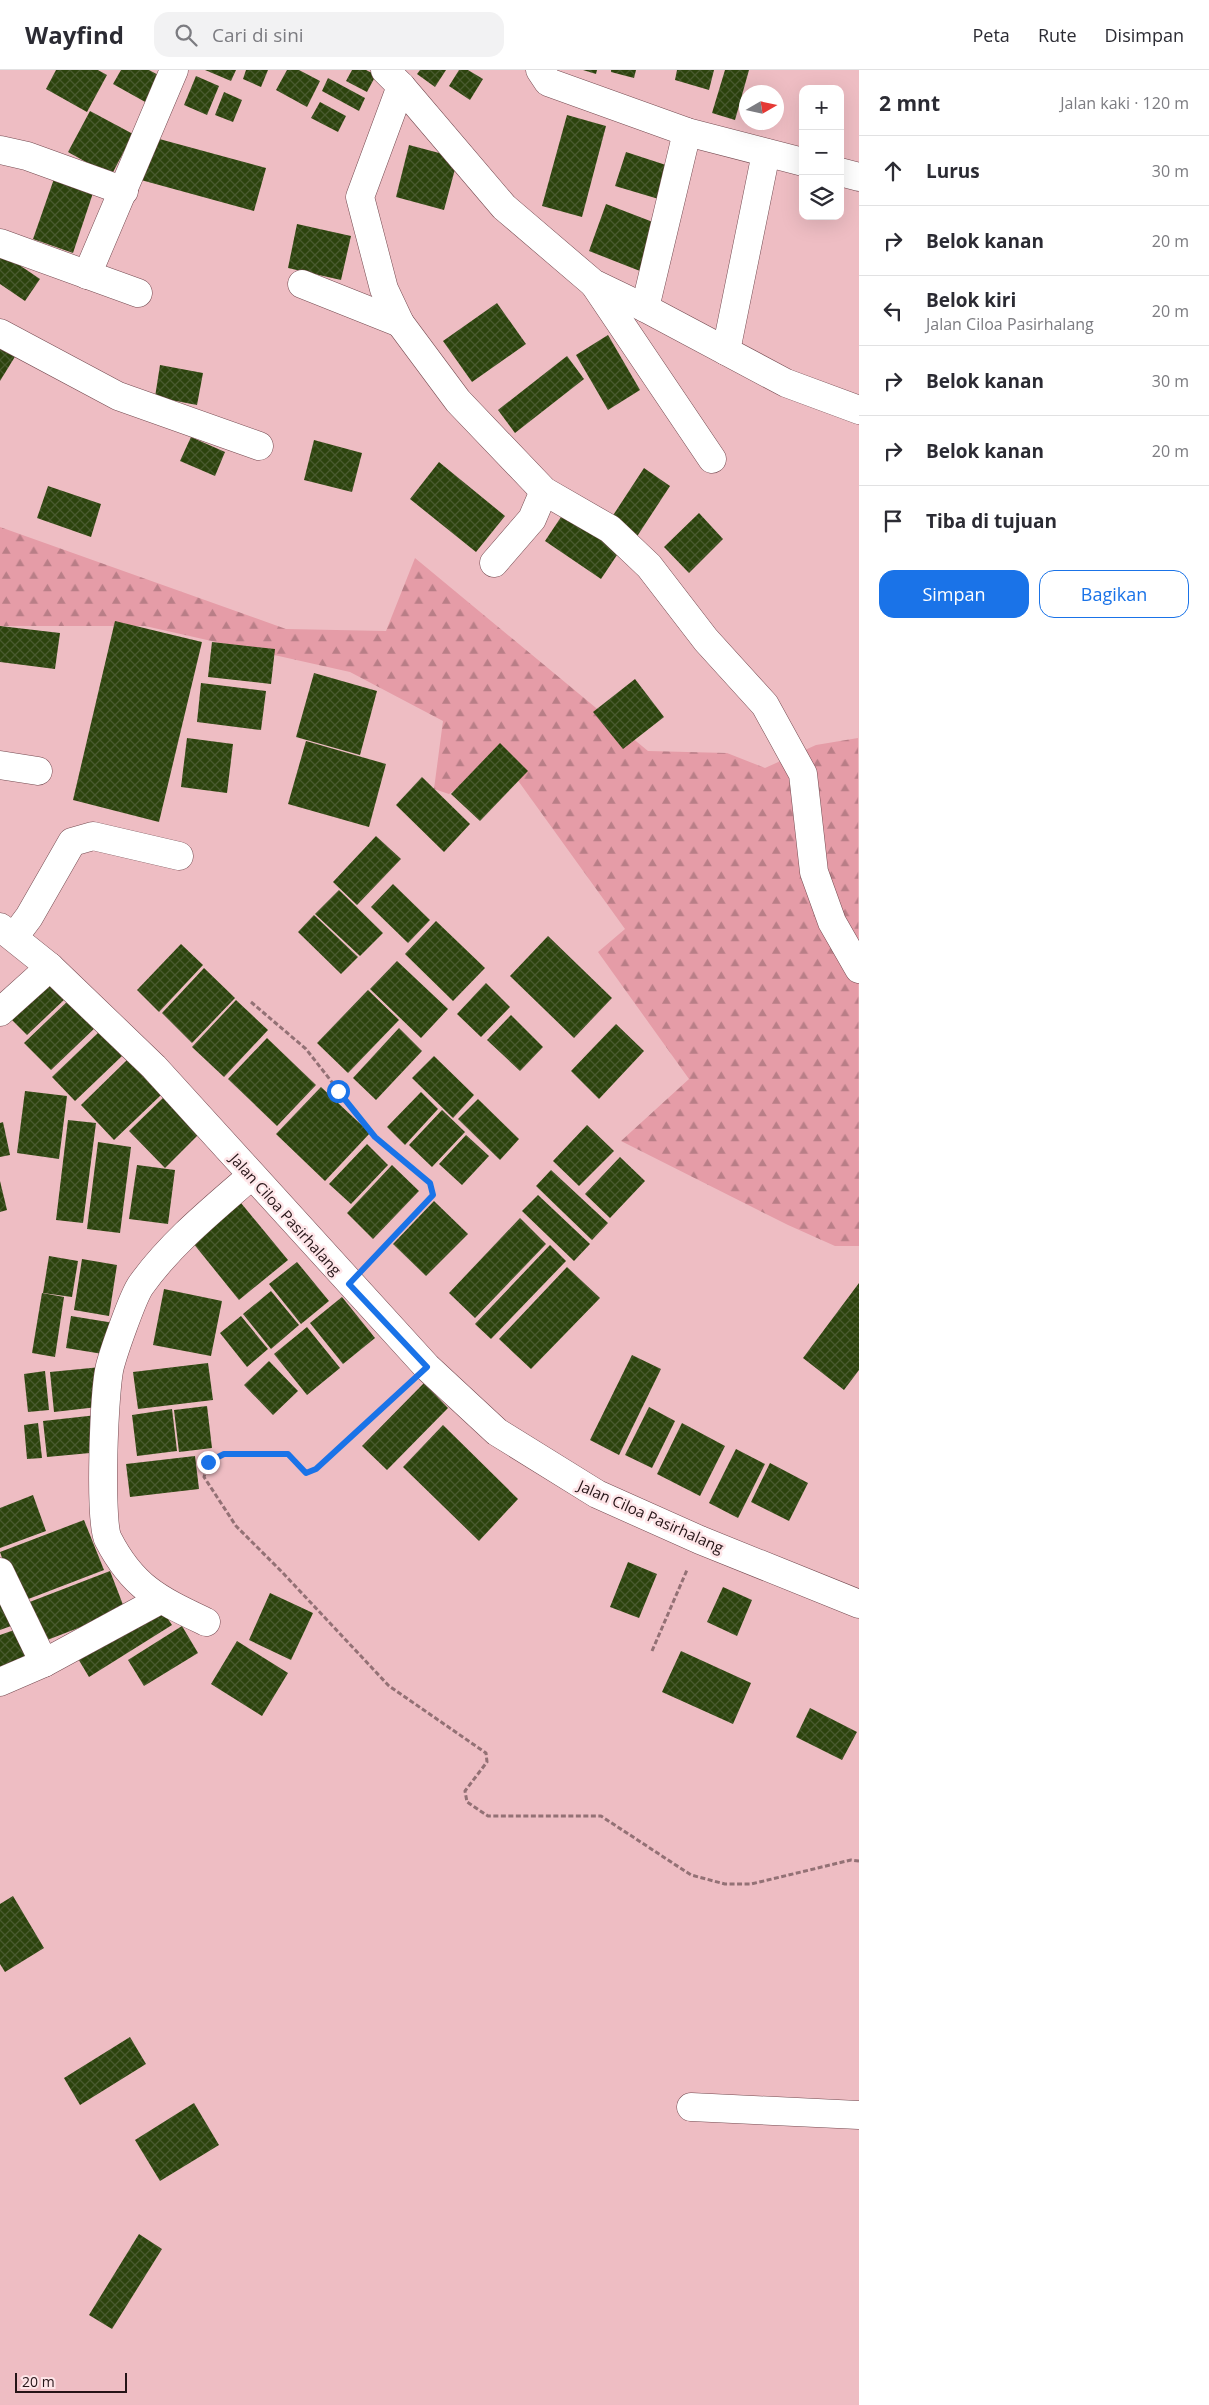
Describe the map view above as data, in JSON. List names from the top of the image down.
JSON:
{
  "streets": {
    "street": ["Jalan Ciloa Pasirhalang"]
  },
  "scale_bar": "20 m",
  "north": "right",
  "page": {
    "header": "Wayfind",
    "search": "Cari di sini",
    "nav": ["Peta", "Rute", "Disimpan"],
    "heading": ["2 mnt", "Jalan kaki · 120 m"],
    "map_buttons": ["+", "−"],
    "list": [
      ["Lurus", "30 m"],
      ["Belok kanan", "20 m"],
      ["Belok kiri", "Jalan Ciloa Pasirhalang", "20 m"],
      ["Belok kanan", "30 m"],
      ["Belok kanan", "20 m"],
      "Tiba di tujuan"
    ],
    "buttons": ["Simpan", "Bagikan"],
    "scale": "20 m"
  }
}
